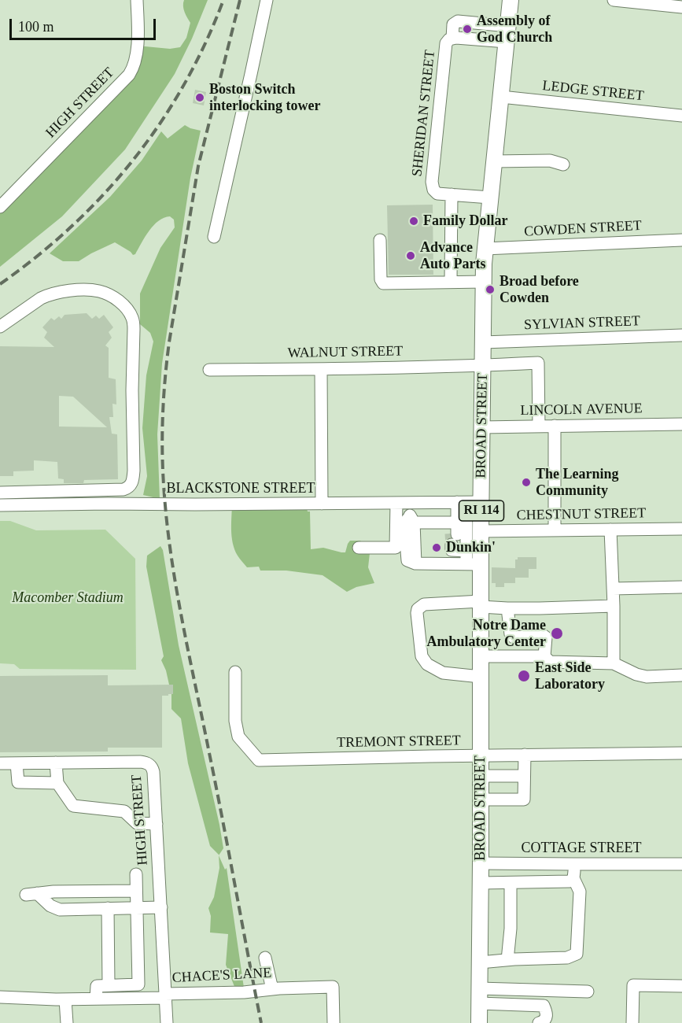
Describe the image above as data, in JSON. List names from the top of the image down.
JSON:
{
  "streets": {
    "main road": ["BROAD STREET", "RI 114"],
    "street": [
      "LEDGE STREET",
      "HIGH STREET",
      "SHERIDAN STREET",
      "COWDEN STREET",
      "SYLVIAN STREET",
      "WALNUT STREET",
      "LINCOLN AVENUE",
      "BLACKSTONE STREET",
      "CHESTNUT STREET",
      "TREMONT STREET",
      "COTTAGE STREET",
      "CHACE'S LANE"
    ]
  },
  "crossings": [
    ["LEDGE STREET", "BROAD STREET"],
    ["HIGH STREET", "CHACE'S LANE"],
    ["SHERIDAN STREET", "BROAD STREET"],
    ["COWDEN STREET", "BROAD STREET"],
    ["SYLVIAN STREET", "BROAD STREET"],
    ["WALNUT STREET", "LINCOLN AVENUE"],
    ["WALNUT STREET", "BROAD STREET"],
    ["LINCOLN AVENUE", "BROAD STREET"],
    ["BROAD STREET", "BLACKSTONE STREET"],
    ["BROAD STREET", "CHESTNUT STREET"],
    ["BROAD STREET", "TREMONT STREET"],
    ["BROAD STREET", "COTTAGE STREET"]
  ],
  "parks": ["Macomber Stadium"],
  "places": [
    "Assembly of God Church",
    "Boston Switch interlocking tower",
    "Family Dollar",
    "Advance Auto Parts",
    "Broad before Cowden",
    "The Learning Community",
    "Dunkin'",
    "Notre Dame Ambulatory Center",
    "East Side Laboratory"
  ],
  "scale_bar": "100 m"
}
